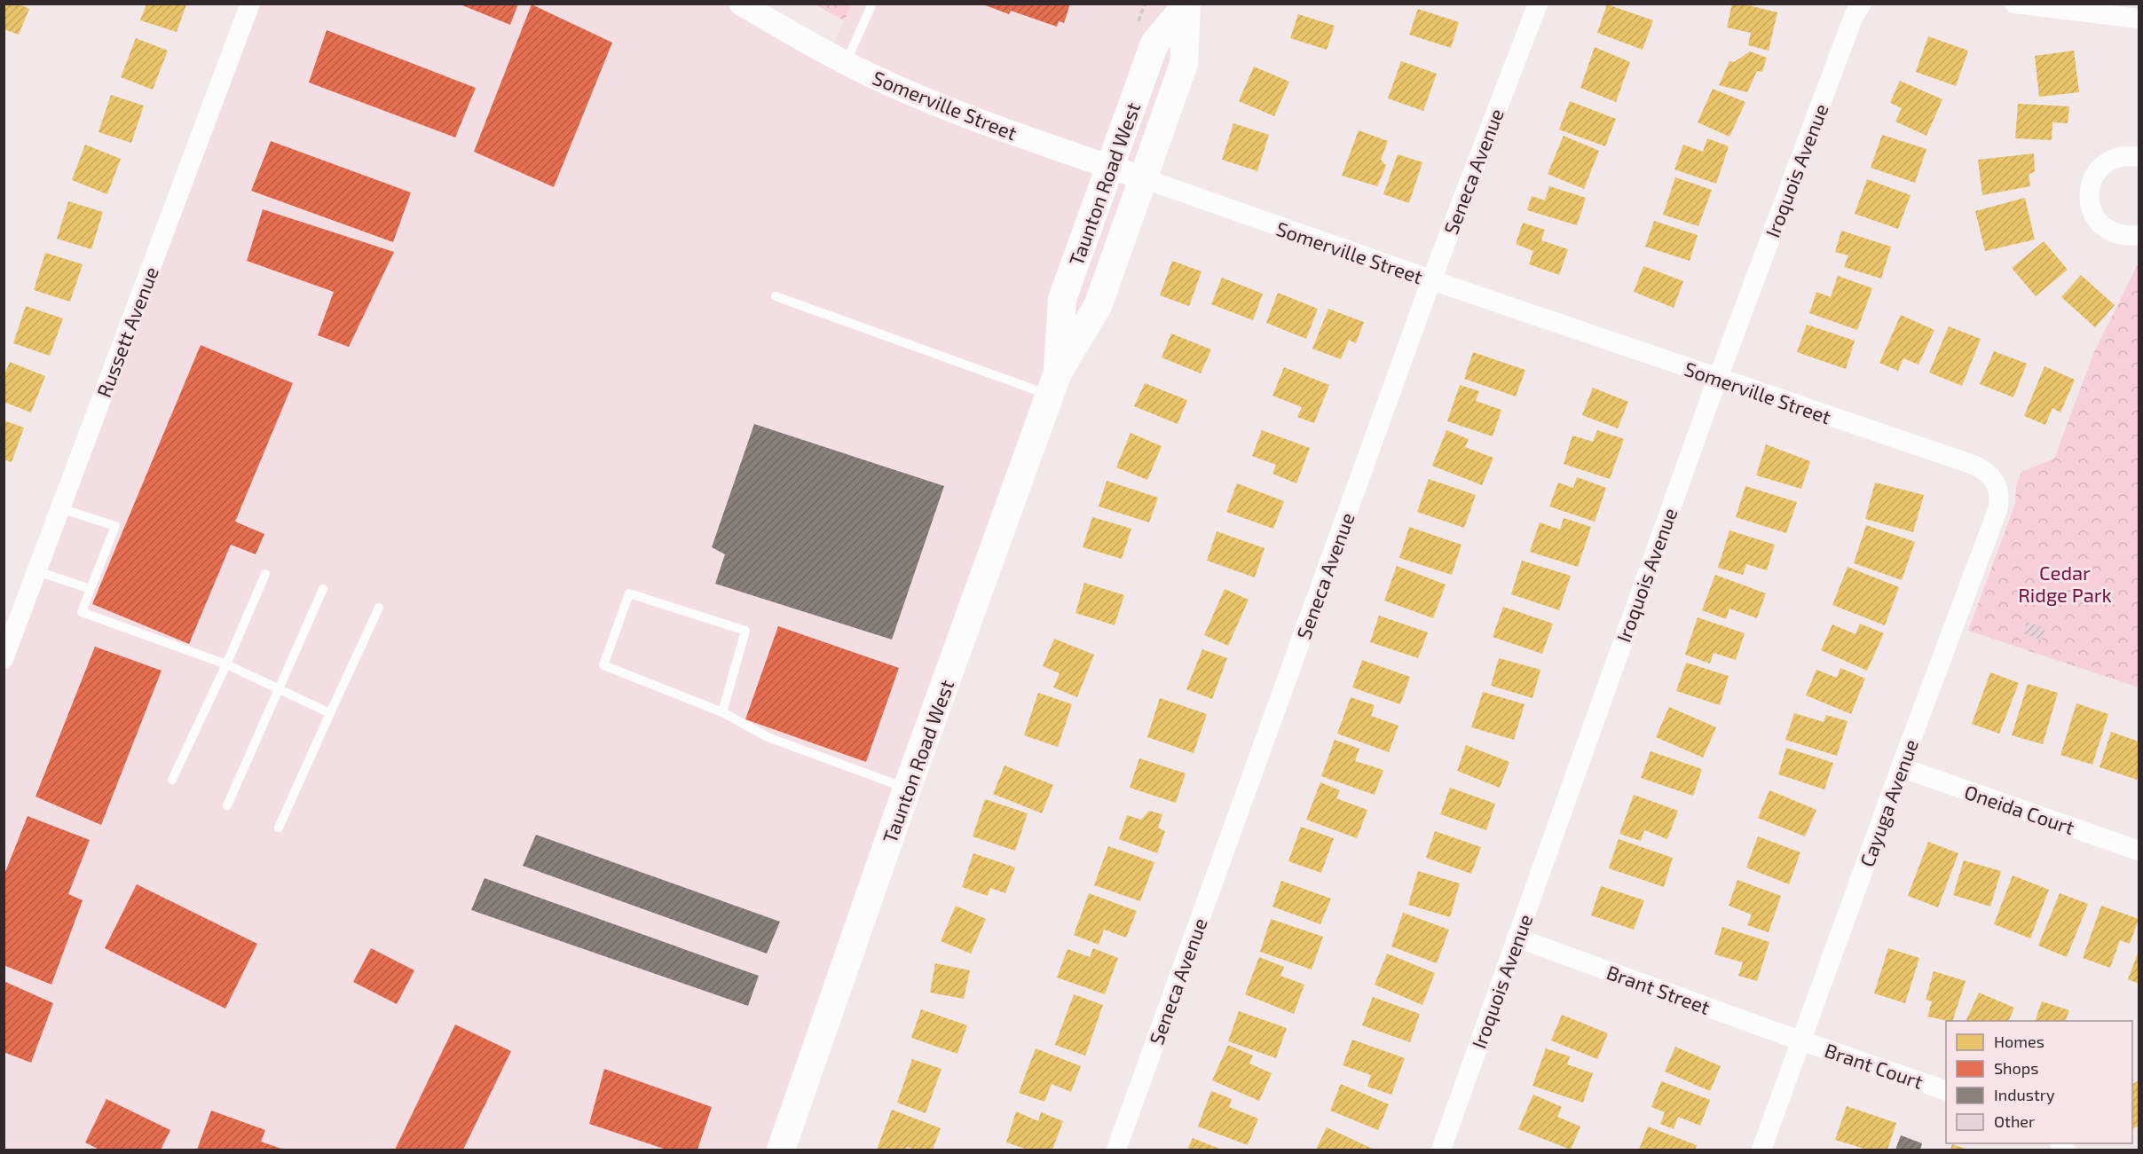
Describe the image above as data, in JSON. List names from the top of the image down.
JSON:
{
  "streets": {
    "main road": ["Taunton Road West"],
    "street": [
      "Somerville Street",
      "Iroquois Avenue",
      "Seneca Avenue",
      "Russett Avenue",
      "Cayuga Avenue",
      "Oneida Court",
      "Brant Street",
      "Brant Court"
    ]
  },
  "crossings": [
    ["Somerville Street", "Iroquois Avenue"],
    ["Somerville Street", "Seneca Avenue"],
    ["Somerville Street", "Taunton Road West"],
    ["Somerville Street", "Cayuga Avenue"],
    ["Iroquois Avenue", "Brant Street"],
    ["Cayuga Avenue", "Oneida Court"],
    ["Cayuga Avenue", "Brant Street"],
    ["Cayuga Avenue", "Brant Court"],
    ["Brant Street", "Brant Court"]
  ],
  "parks": ["Cedar Ridge Park"],
  "legend": [
    "Homes",
    "Shops",
    "Industry",
    "Other"
  ]
}
